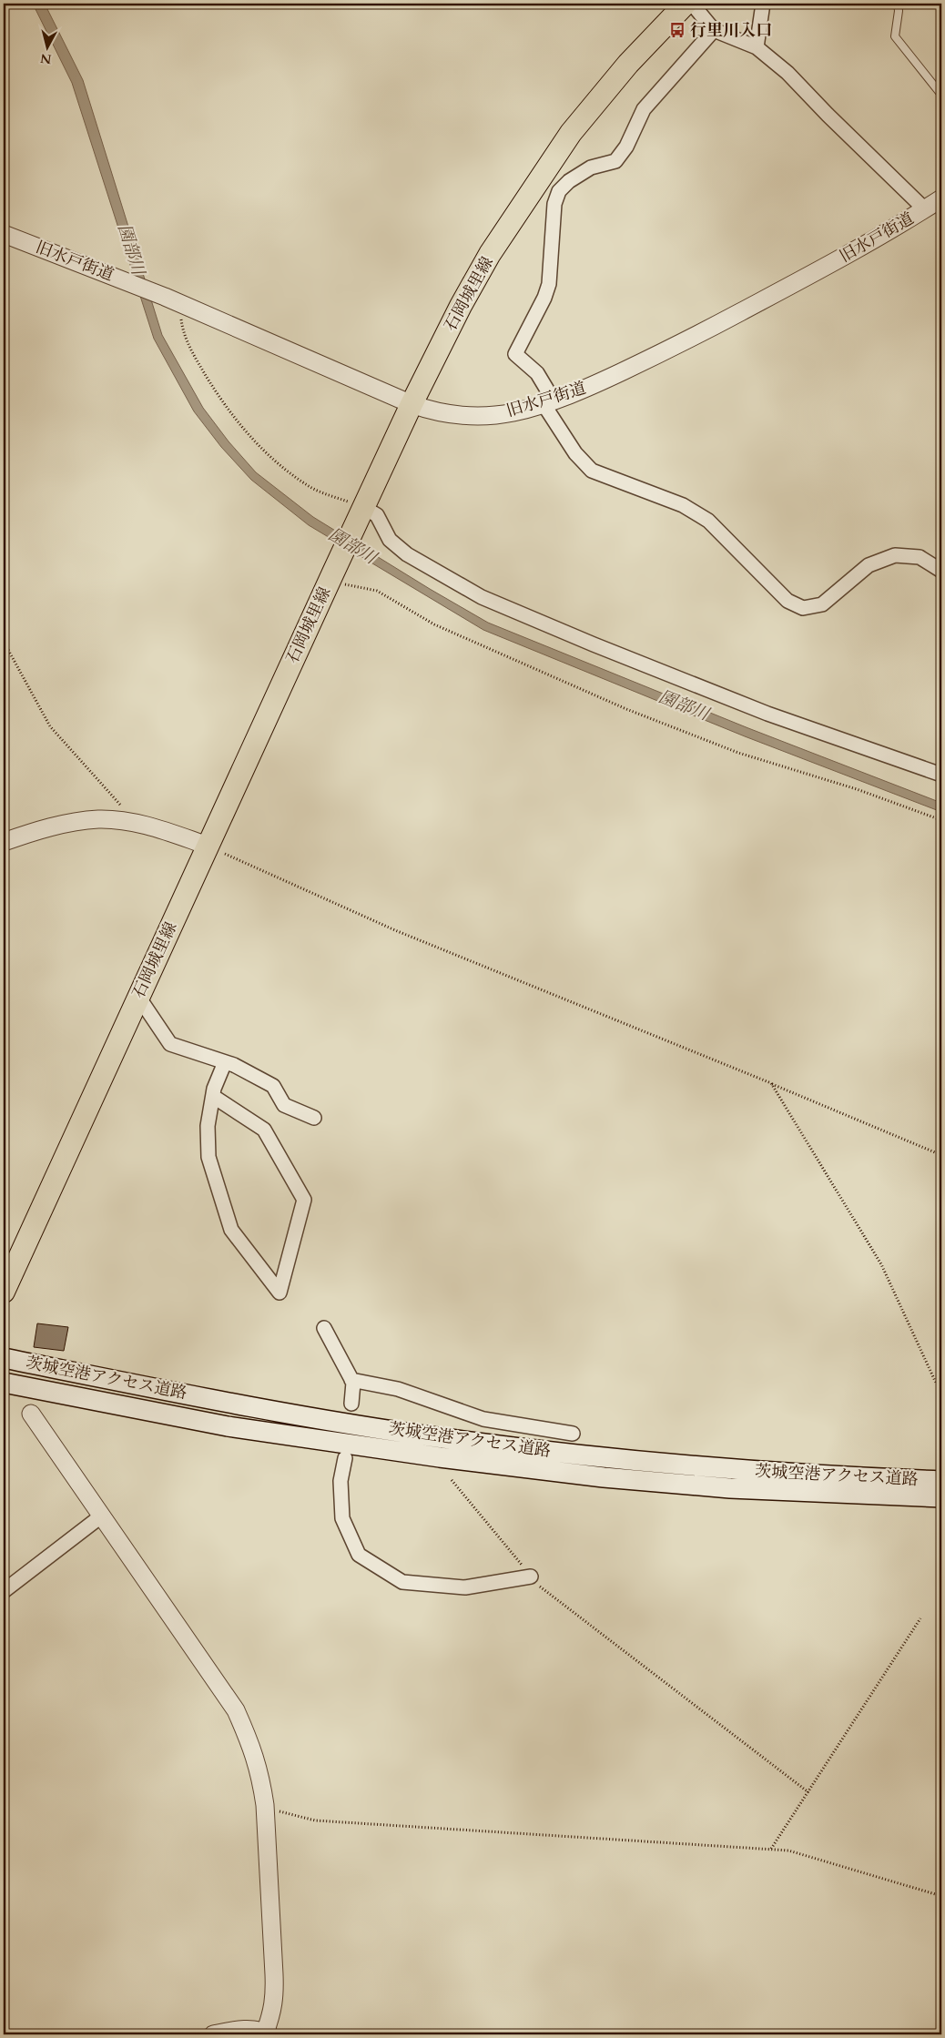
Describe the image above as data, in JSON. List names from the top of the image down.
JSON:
{
  "streets": {
    "main road": ["石岡城里線", "茨城空港アクセス道路"],
    "street": ["旧水戸街道"]
  },
  "crossings": [
    ["旧水戸街道", "石岡城里線"]
  ],
  "water": ["園部川"],
  "places": {
    "bus stop": ["行里川入口"]
  },
  "north": "bottom"
}
